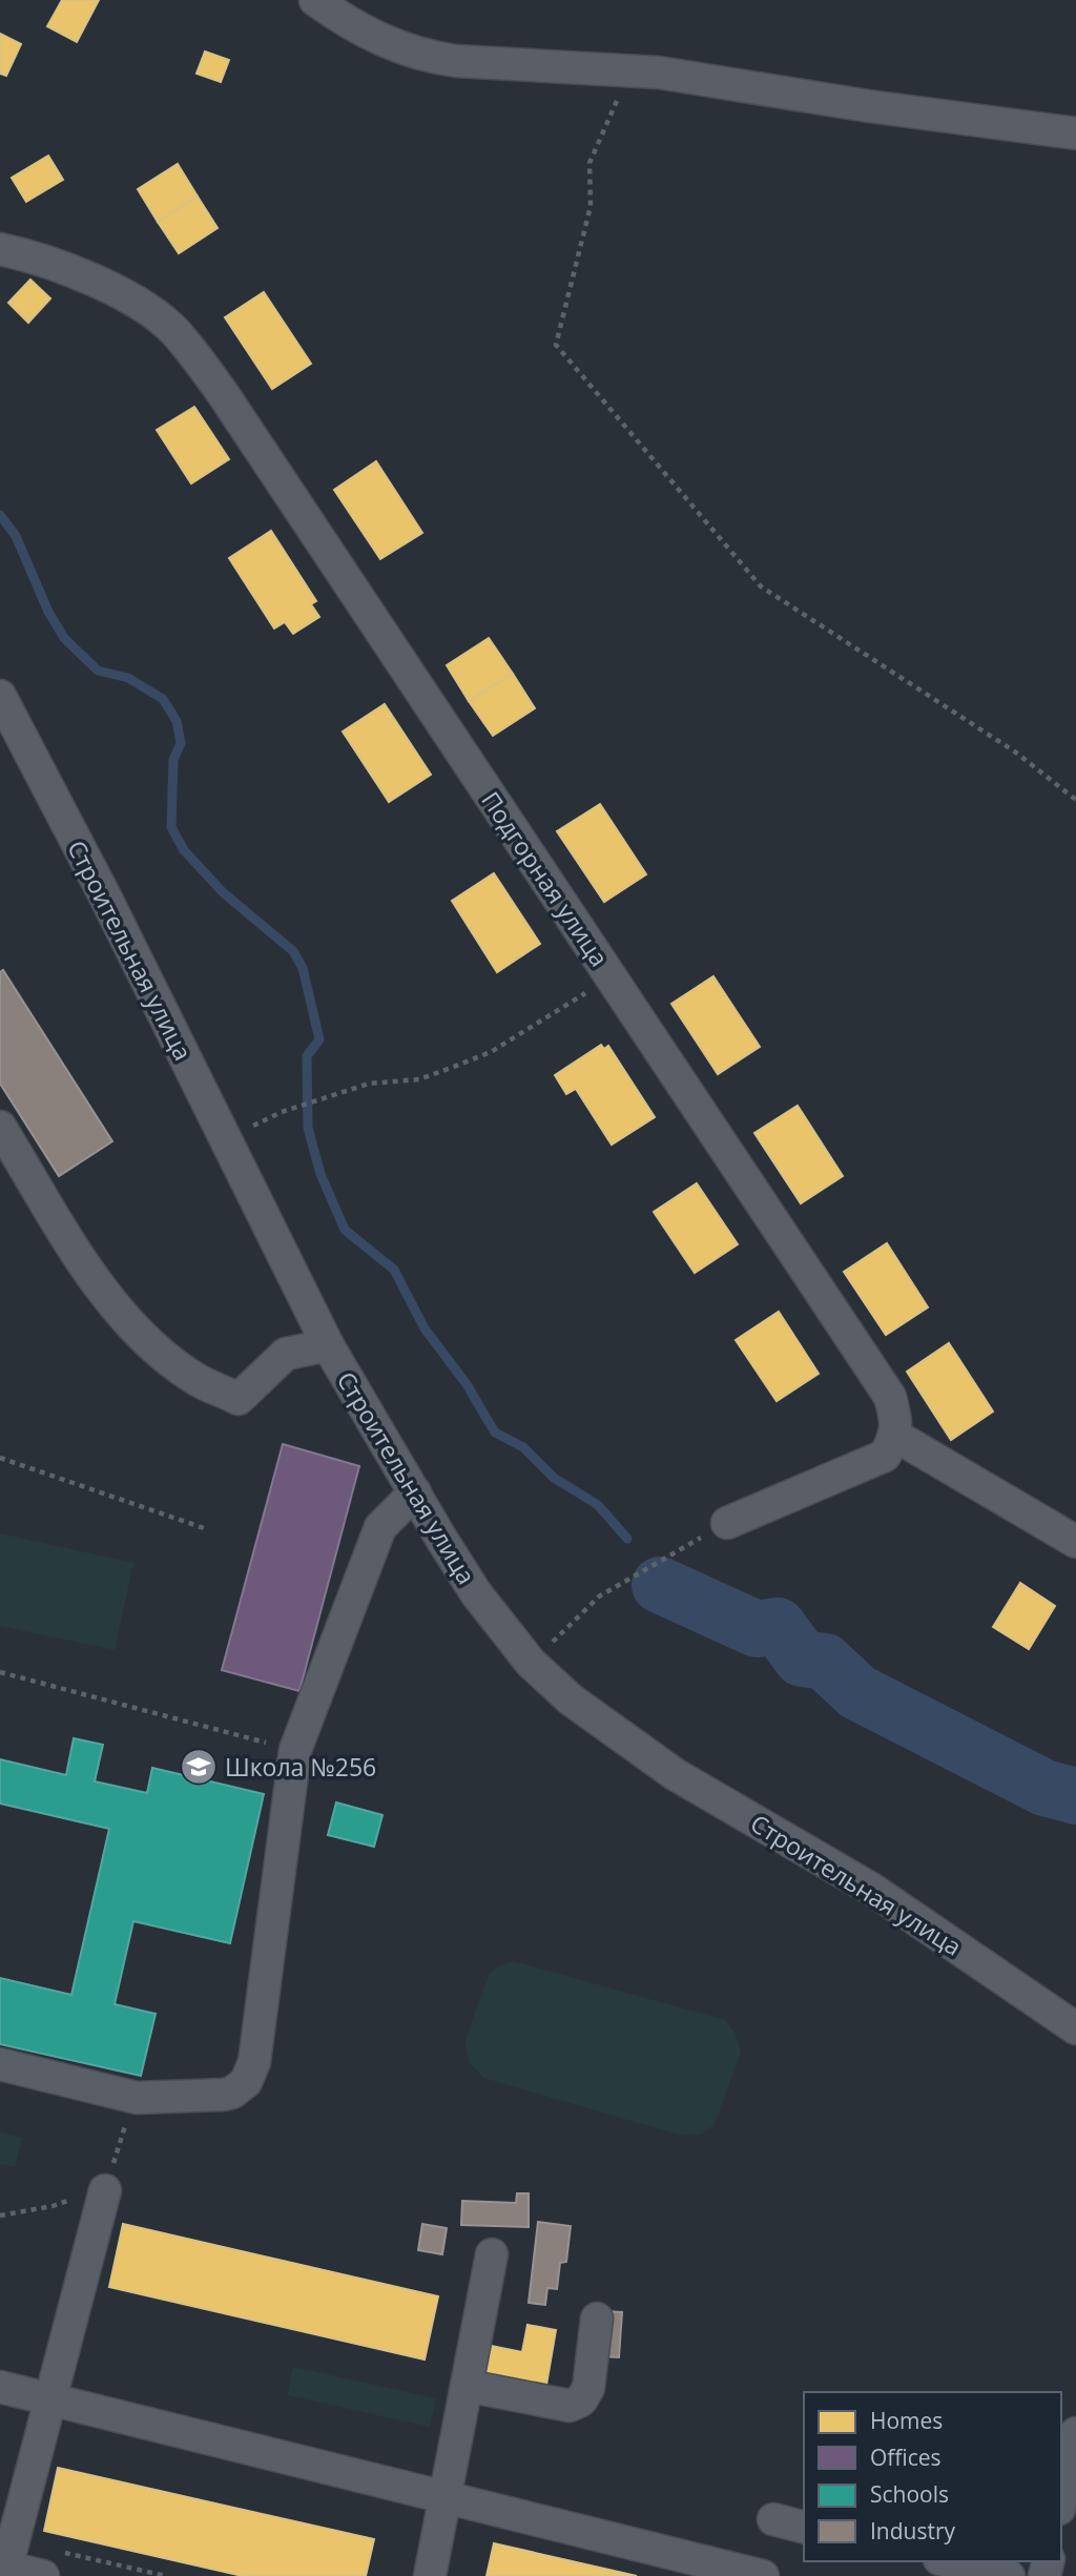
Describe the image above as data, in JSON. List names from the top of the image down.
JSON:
{
  "streets": {
    "street": ["Подгорная улица", "Строительная улица"]
  },
  "places": {
    "school or university": ["Школа №256"]
  },
  "legend": [
    "Homes",
    "Offices",
    "Schools",
    "Industry"
  ]
}
